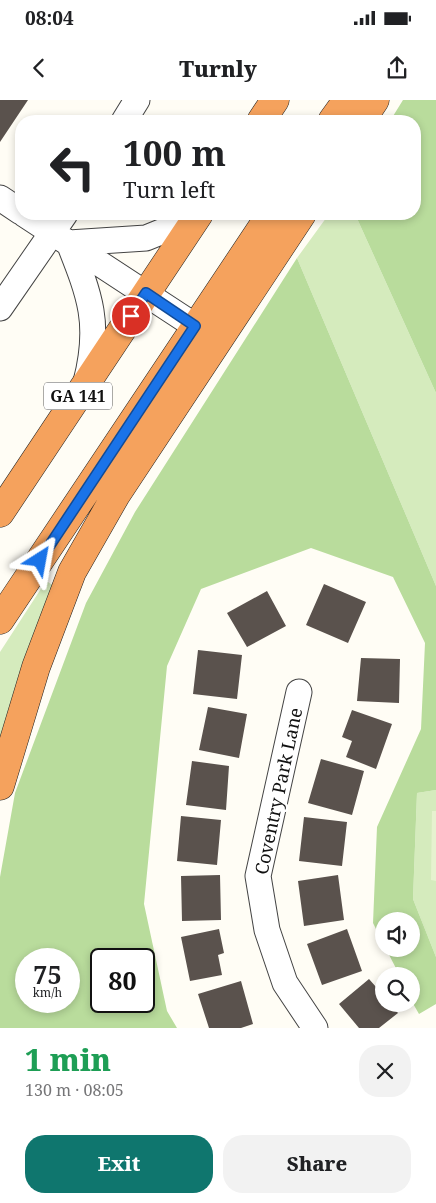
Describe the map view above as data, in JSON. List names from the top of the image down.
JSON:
{
  "streets": {
    "highway": ["GA 141"],
    "street": ["Coventry Park Lane"]
  },
  "page": {
    "status": "08:04",
    "header": "Turnly",
    "turn": ["100 m", "Turn left"],
    "speed": "75 km/h",
    "limit": "80",
    "heading": ["1 min", "130 m · 08:05"],
    "buttons": ["Exit", "Share"]
  }
}
